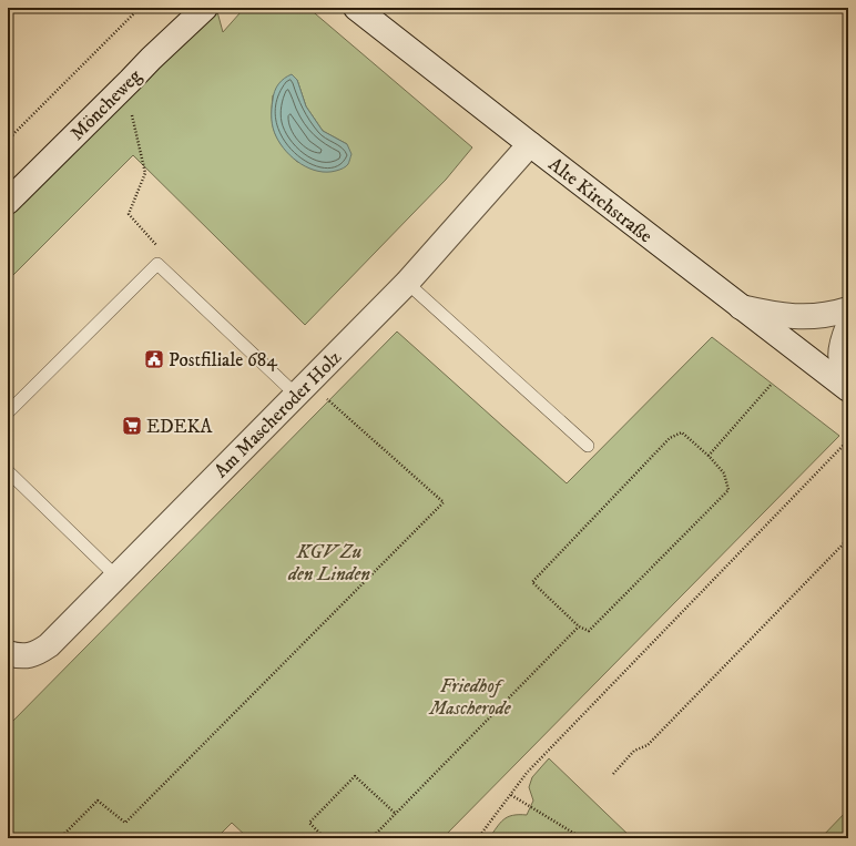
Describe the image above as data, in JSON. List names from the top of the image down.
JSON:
{
  "streets": {
    "main road": ["Möncheweg", "Alte Kirchstraße", "Am Mascheroder Holz"]
  },
  "crossings": [
    ["Alte Kirchstraße", "Am Mascheroder Holz"]
  ],
  "parks": ["KGV Zu den Linden", "Friedhof Mascherode"],
  "places": {
    "public building": ["Postfiliale 684"],
    "supermarket": ["EDEKA"]
  }
}
